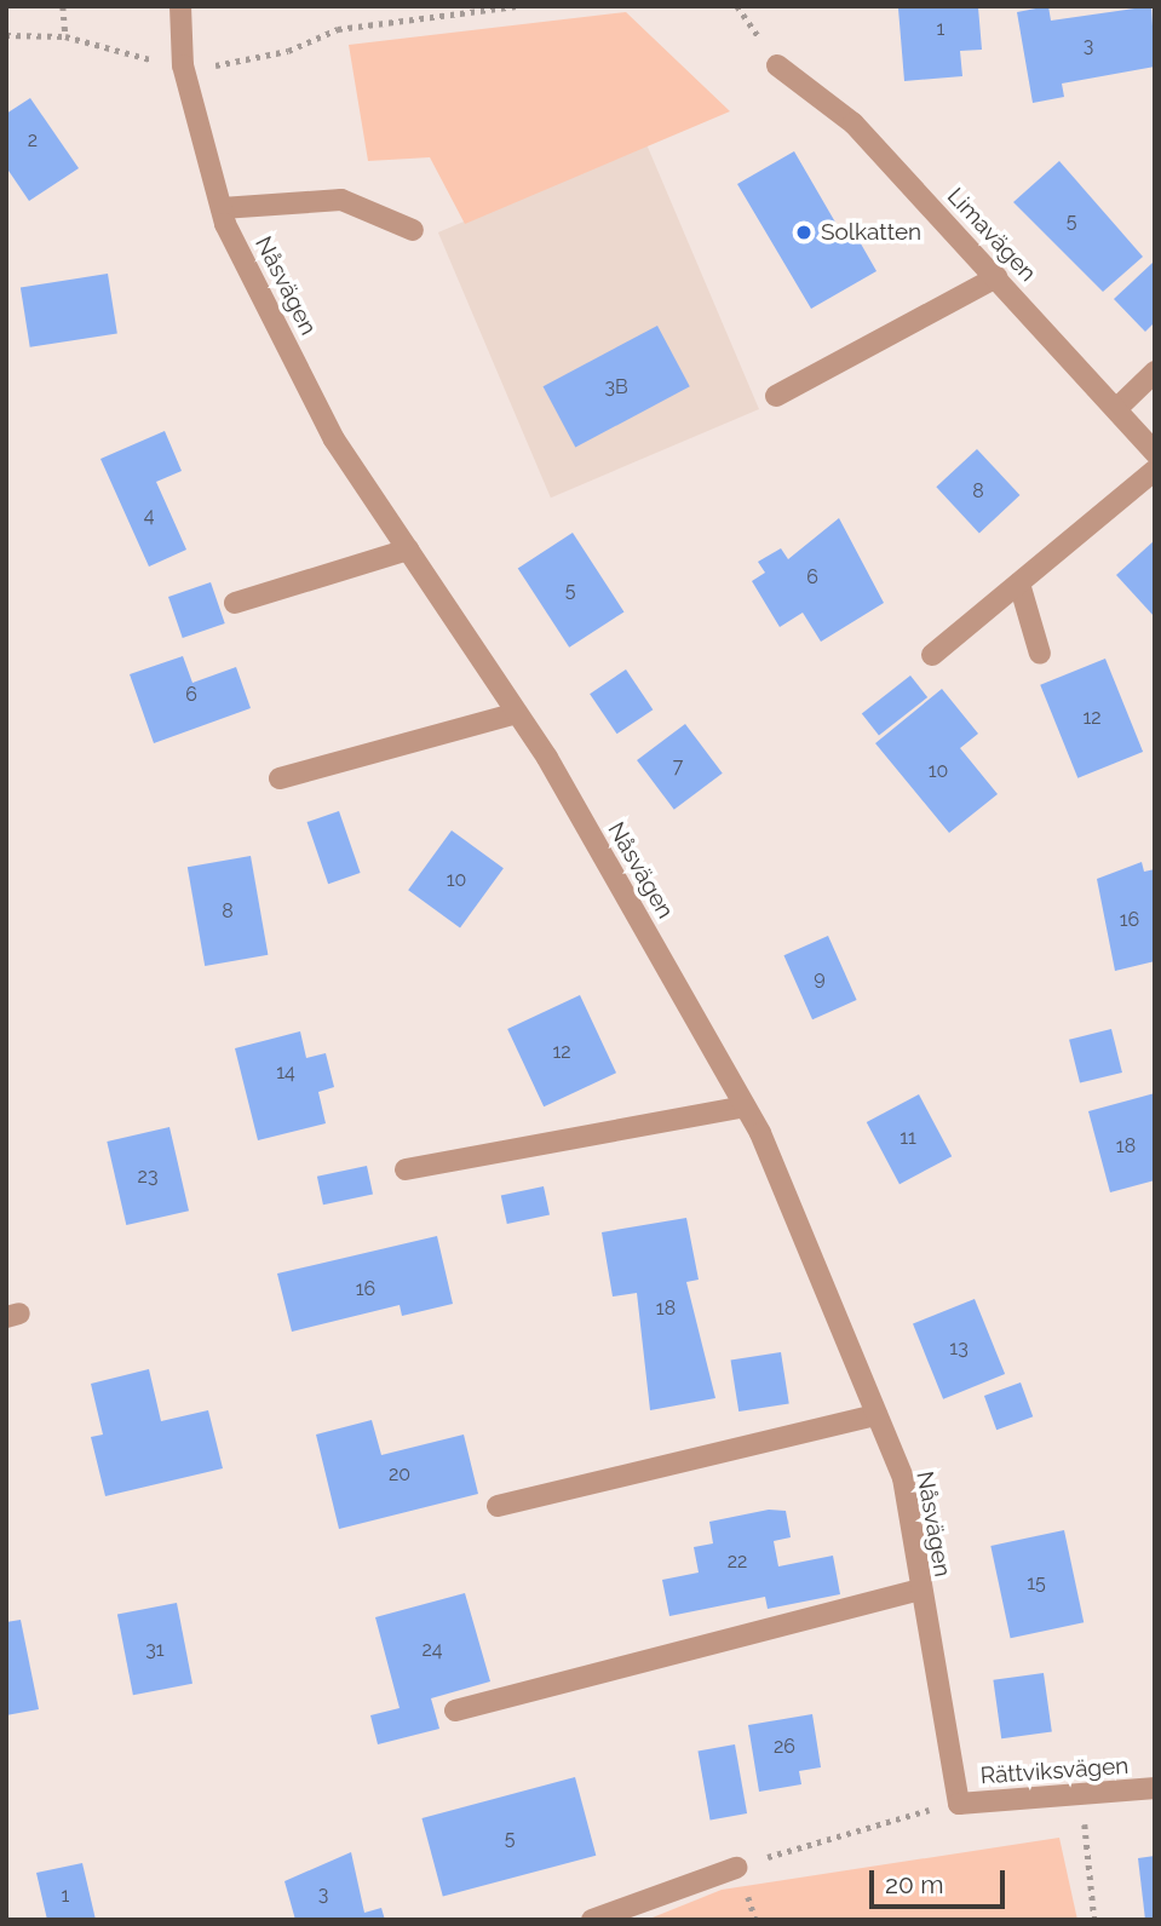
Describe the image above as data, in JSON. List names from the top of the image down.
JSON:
{
  "streets": {
    "street": ["Limavägen", "Nåsvägen", "Rättviksvägen"]
  },
  "crossings": [
    ["Nåsvägen", "Rättviksvägen"]
  ],
  "places": ["Solkatten"],
  "house_numbers": [
    "1",
    "3",
    "2",
    "5",
    "3B",
    "8",
    "4",
    "6",
    "5",
    "6",
    "12",
    "7",
    "10",
    "10",
    "8",
    "16",
    "9",
    "12",
    "14",
    "11",
    "18",
    "23",
    "16",
    "18",
    "13",
    "20",
    "22",
    "15",
    "31",
    "24",
    "26",
    "5",
    "3",
    "1"
  ],
  "scale_bar": "20 m"
}
